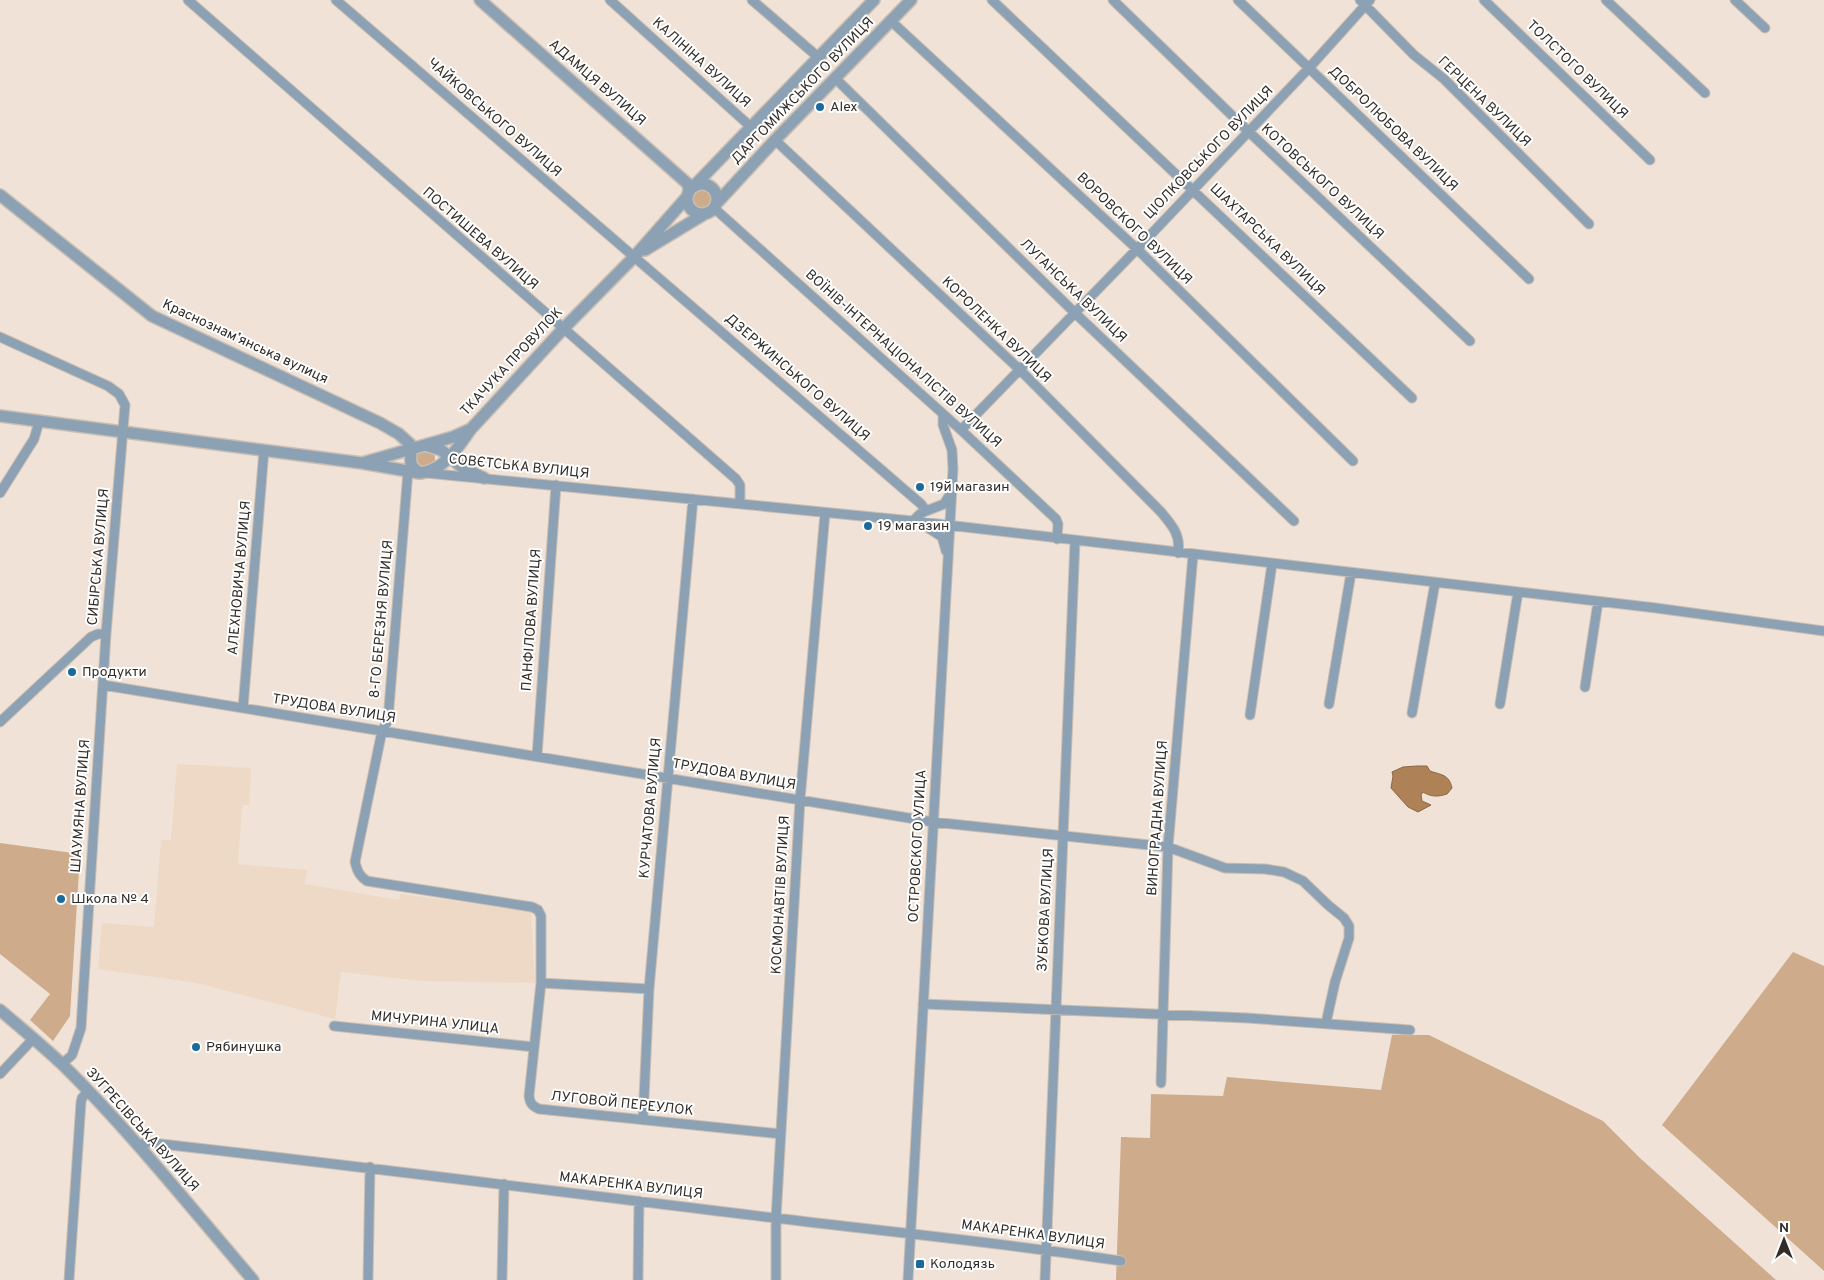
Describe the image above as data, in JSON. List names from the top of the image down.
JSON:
{
  "streets": {
    "street": [
      "КАЛІНІНА ВУЛИЦЯ",
      "ТОЛСТОГО ВУЛИЦЯ",
      "АДАМЦЯ ВУЛИЦЯ",
      "ДАРГОМИЖСЬКОГО ВУЛИЦЯ",
      "ГЕРЦЕНА ВУЛИЦЯ",
      "ЧАЙКОВСЬКОГО ВУЛИЦЯ",
      "ДОБРОЛЮБОВА ВУЛИЦЯ",
      "ЦІОЛКОВСЬКОГО ВУЛИЦЯ",
      "КОТОВСЬКОГО ВУЛИЦЯ",
      "ВОРОВСКОГО ВУЛИЦЯ",
      "ПОСТИШЕВА ВУЛИЦЯ",
      "ШАХТАРСЬКА ВУЛИЦЯ",
      "ЛУГАНСЬКА ВУЛИЦЯ",
      "КОРОЛЕНКА ВУЛИЦЯ",
      "Краснознамʼянська вулиця",
      "ВОЇНІВ-ІНТЕРНАЦІОНАЛІСТІВ ВУЛИЦЯ",
      "ТКАЧУКА ПРОВУЛОК",
      "ДЗЕРЖИНСЬКОГО ВУЛИЦЯ",
      "СОВЄТСЬКА ВУЛИЦЯ",
      "СИБІРСЬКА ВУЛИЦЯ",
      "АЛЕХНОВИЧА ВУЛИЦЯ",
      "8-ГО БЕРЕЗНЯ ВУЛИЦЯ",
      "ПАНФІЛОВА ВУЛИЦЯ",
      "ТРУДОВА ВУЛИЦЯ",
      "ШАУМЯНА ВУЛИЦЯ",
      "КУРЧАТОВА ВУЛИЦЯ",
      "ВИНОГРАДНА ВУЛИЦЯ",
      "ОСТРОВСКОГО УЛИЦА",
      "КОСМОНАВТІВ ВУЛИЦЯ",
      "ЗУБКОВА ВУЛИЦЯ",
      "МИЧУРИНА УЛИЦА",
      "ЛУГОВОЙ ПЕРЕУЛОК",
      "ЗУГРЕСІВСЬКА ВУЛИЦЯ",
      "МАКАРЕНКА ВУЛИЦЯ"
    ]
  },
  "crossings": [
    ["КАЛІНІНА ВУЛИЦЯ", "ДАРГОМИЖСЬКОГО ВУЛИЦЯ"],
    ["АДАМЦЯ ВУЛИЦЯ", "ДАРГОМИЖСЬКОГО ВУЛИЦЯ"],
    ["АДАМЦЯ ВУЛИЦЯ", "ВОЇНІВ-ІНТЕРНАЦІОНАЛІСТІВ ВУЛИЦЯ"],
    ["ДАРГОМИЖСЬКОГО ВУЛИЦЯ", "ЧАЙКОВСЬКОГО ВУЛИЦЯ"],
    ["ДАРГОМИЖСЬКОГО ВУЛИЦЯ", "ВОРОВСКОГО ВУЛИЦЯ"],
    ["ДАРГОМИЖСЬКОГО ВУЛИЦЯ", "ЛУГАНСЬКА ВУЛИЦЯ"],
    ["ДАРГОМИЖСЬКОГО ВУЛИЦЯ", "КОРОЛЕНКА ВУЛИЦЯ"],
    ["ДАРГОМИЖСЬКОГО ВУЛИЦЯ", "ВОЇНІВ-ІНТЕРНАЦІОНАЛІСТІВ ВУЛИЦЯ"],
    ["ДАРГОМИЖСЬКОГО ВУЛИЦЯ", "ТКАЧУКА ПРОВУЛОК"],
    ["ДАРГОМИЖСЬКОГО ВУЛИЦЯ", "ДЗЕРЖИНСЬКОГО ВУЛИЦЯ"],
    ["ГЕРЦЕНА ВУЛИЦЯ", "ЦІОЛКОВСЬКОГО ВУЛИЦЯ"],
    ["ЧАЙКОВСЬКОГО ВУЛИЦЯ", "ТКАЧУКА ПРОВУЛОК"],
    ["ЧАЙКОВСЬКОГО ВУЛИЦЯ", "ДЗЕРЖИНСЬКОГО ВУЛИЦЯ"],
    ["ДОБРОЛЮБОВА ВУЛИЦЯ", "ЦІОЛКОВСЬКОГО ВУЛИЦЯ"],
    ["ЦІОЛКОВСЬКОГО ВУЛИЦЯ", "КОТОВСЬКОГО ВУЛИЦЯ"],
    ["ЦІОЛКОВСЬКОГО ВУЛИЦЯ", "ВОРОВСКОГО ВУЛИЦЯ"],
    ["ЦІОЛКОВСЬКОГО ВУЛИЦЯ", "ШАХТАРСЬКА ВУЛИЦЯ"],
    ["ЦІОЛКОВСЬКОГО ВУЛИЦЯ", "ЛУГАНСЬКА ВУЛИЦЯ"],
    ["ЦІОЛКОВСЬКОГО ВУЛИЦЯ", "КОРОЛЕНКА ВУЛИЦЯ"],
    ["ЦІОЛКОВСЬКОГО ВУЛИЦЯ", "ВОЇНІВ-ІНТЕРНАЦІОНАЛІСТІВ ВУЛИЦЯ"],
    ["ПОСТИШЕВА ВУЛИЦЯ", "ТКАЧУКА ПРОВУЛОК"],
    ["ПОСТИШЕВА ВУЛИЦЯ", "СОВЄТСЬКА ВУЛИЦЯ"],
    ["КОРОЛЕНКА ВУЛИЦЯ", "СОВЄТСЬКА ВУЛИЦЯ"],
    ["Краснознамʼянська вулиця", "ТКАЧУКА ПРОВУЛОК"],
    ["ВОЇНІВ-ІНТЕРНАЦІОНАЛІСТІВ ВУЛИЦЯ", "СОВЄТСЬКА ВУЛИЦЯ"],
    ["ВОЇНІВ-ІНТЕРНАЦІОНАЛІСТІВ ВУЛИЦЯ", "ОСТРОВСКОГО УЛИЦА"],
    ["ТКАЧУКА ПРОВУЛОК", "ДЗЕРЖИНСЬКОГО ВУЛИЦЯ"],
    ["ТКАЧУКА ПРОВУЛОК", "СОВЄТСЬКА ВУЛИЦЯ"],
    ["СОВЄТСЬКА ВУЛИЦЯ", "СИБІРСЬКА ВУЛИЦЯ"],
    ["СОВЄТСЬКА ВУЛИЦЯ", "АЛЕХНОВИЧА ВУЛИЦЯ"],
    ["СОВЄТСЬКА ВУЛИЦЯ", "8-ГО БЕРЕЗНЯ ВУЛИЦЯ"],
    ["СОВЄТСЬКА ВУЛИЦЯ", "ПАНФІЛОВА ВУЛИЦЯ"],
    ["СОВЄТСЬКА ВУЛИЦЯ", "КУРЧАТОВА ВУЛИЦЯ"],
    ["СОВЄТСЬКА ВУЛИЦЯ", "ВИНОГРАДНА ВУЛИЦЯ"],
    ["СОВЄТСЬКА ВУЛИЦЯ", "ОСТРОВСКОГО УЛИЦА"],
    ["СОВЄТСЬКА ВУЛИЦЯ", "КОСМОНАВТІВ ВУЛИЦЯ"],
    ["СОВЄТСЬКА ВУЛИЦЯ", "ЗУБКОВА ВУЛИЦЯ"],
    ["СИБІРСЬКА ВУЛИЦЯ", "ШАУМЯНА ВУЛИЦЯ"],
    ["АЛЕХНОВИЧА ВУЛИЦЯ", "ТРУДОВА ВУЛИЦЯ"],
    ["8-ГО БЕРЕЗНЯ ВУЛИЦЯ", "ТРУДОВА ВУЛИЦЯ"],
    ["8-ГО БЕРЕЗНЯ ВУЛИЦЯ", "ЛУГОВОЙ ПЕРЕУЛОК"],
    ["ПАНФІЛОВА ВУЛИЦЯ", "ТРУДОВА ВУЛИЦЯ"],
    ["ТРУДОВА ВУЛИЦЯ", "ШАУМЯНА ВУЛИЦЯ"],
    ["ТРУДОВА ВУЛИЦЯ", "КУРЧАТОВА ВУЛИЦЯ"],
    ["ТРУДОВА ВУЛИЦЯ", "ВИНОГРАДНА ВУЛИЦЯ"],
    ["ТРУДОВА ВУЛИЦЯ", "ОСТРОВСКОГО УЛИЦА"],
    ["ТРУДОВА ВУЛИЦЯ", "КОСМОНАВТІВ ВУЛИЦЯ"],
    ["ТРУДОВА ВУЛИЦЯ", "ЗУБКОВА ВУЛИЦЯ"],
    ["ШАУМЯНА ВУЛИЦЯ", "ЗУГРЕСІВСЬКА ВУЛИЦЯ"],
    ["КУРЧАТОВА ВУЛИЦЯ", "ЛУГОВОЙ ПЕРЕУЛОК"],
    ["ОСТРОВСКОГО УЛИЦА", "МАКАРЕНКА ВУЛИЦЯ"],
    ["КОСМОНАВТІВ ВУЛИЦЯ", "ЛУГОВОЙ ПЕРЕУЛОК"],
    ["КОСМОНАВТІВ ВУЛИЦЯ", "МАКАРЕНКА ВУЛИЦЯ"],
    ["ЗУБКОВА ВУЛИЦЯ", "МАКАРЕНКА ВУЛИЦЯ"],
    ["МИЧУРИНА УЛИЦА", "ЛУГОВОЙ ПЕРЕУЛОК"],
    ["ЗУГРЕСІВСЬКА ВУЛИЦЯ", "МАКАРЕНКА ВУЛИЦЯ"]
  ],
  "places": {
    "other": [
      "Alex",
      "19й магазин",
      "19 магазин",
      "Продукти",
      "Школа № 4",
      "Рябинушка"
    ],
    "transit": ["Колодязь"]
  },
  "north": "top"
}
